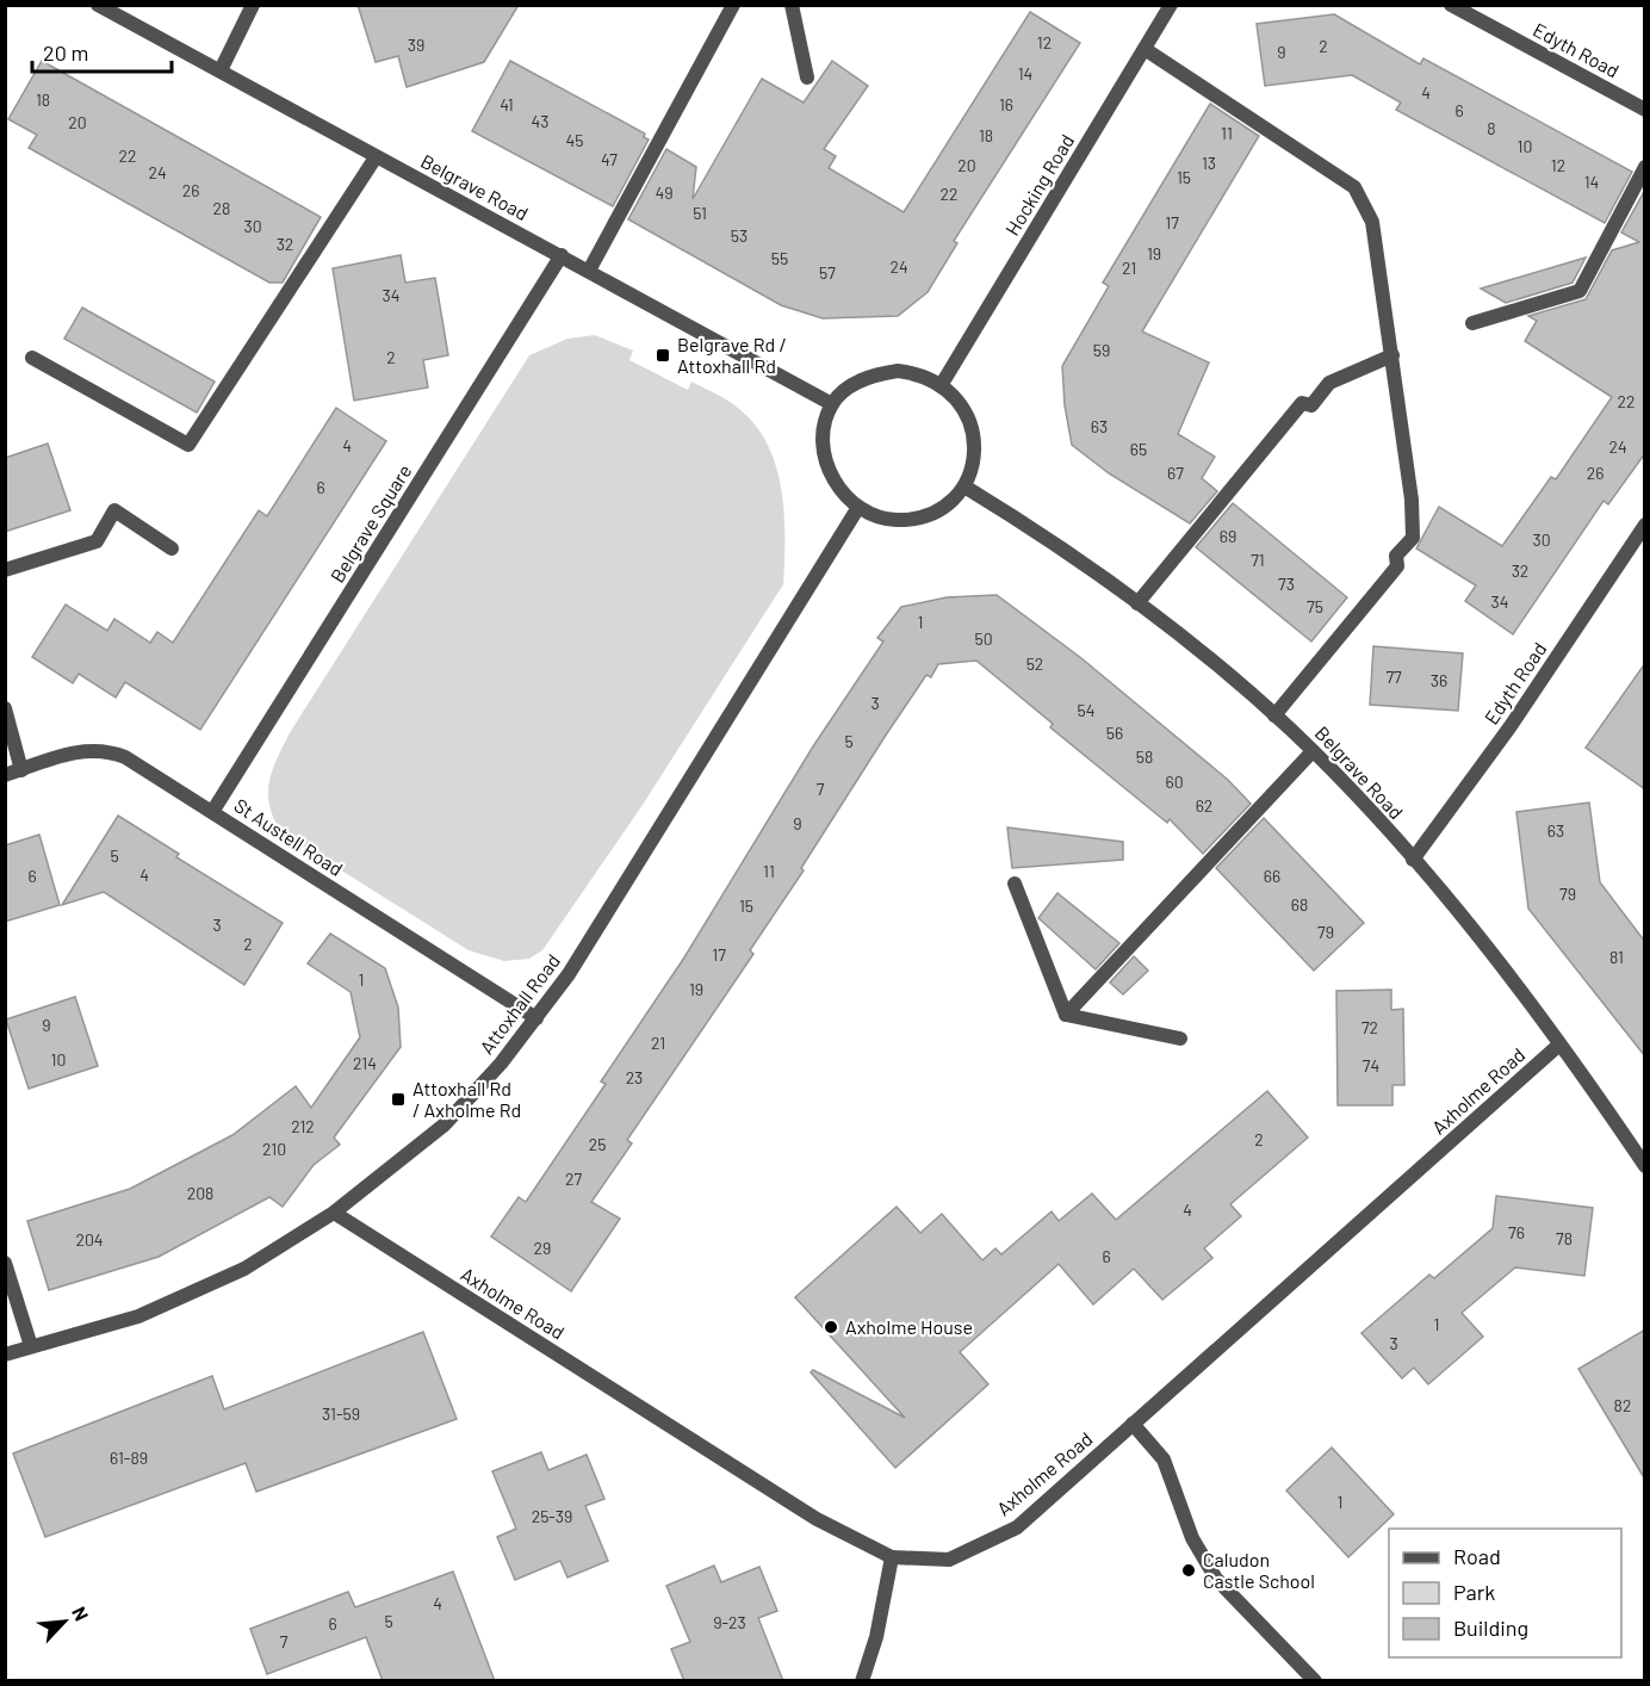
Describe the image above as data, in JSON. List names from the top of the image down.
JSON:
{
  "streets": {
    "street": [
      "Edyth Road",
      "Hocking Road",
      "Belgrave Road",
      "Belgrave Square",
      "St Austell Road",
      "Attoxhall Road",
      "Axholme Road"
    ]
  },
  "crossings": [
    ["Edyth Road", "Belgrave Road"],
    ["Hocking Road", "Belgrave Road"],
    ["Hocking Road", "Attoxhall Road"],
    ["Belgrave Road", "Belgrave Square"],
    ["Belgrave Road", "Attoxhall Road"],
    ["Belgrave Road", "Axholme Road"],
    ["Belgrave Square", "St Austell Road"],
    ["St Austell Road", "Attoxhall Road"],
    ["Attoxhall Road", "Axholme Road"]
  ],
  "places": {
    "transit": ["Belgrave Rd / Attoxhall Rd", "Attoxhall Rd / Axholme Rd"],
    "other": ["Axholme House", "Caludon Castle School"]
  },
  "house_numbers": [
    "12",
    "39",
    "2",
    "9",
    "14",
    "4",
    "18",
    "41",
    "16",
    "6",
    "43",
    "20",
    "8",
    "11",
    "18",
    "45",
    "10",
    "22",
    "47",
    "13",
    "20",
    "12",
    "24",
    "15",
    "14",
    "26",
    "49",
    "22",
    "28",
    "51",
    "17",
    "30",
    "53",
    "32",
    "19",
    "55",
    "24",
    "21",
    "57",
    "34",
    "59",
    "2",
    "22",
    "63",
    "4",
    "24",
    "65",
    "67",
    "26",
    "6",
    "69",
    "30",
    "71",
    "32",
    "73",
    "34",
    "75",
    "1",
    "50",
    "52",
    "77",
    "36",
    "3",
    "54",
    "56",
    "5",
    "58",
    "60",
    "7",
    "62",
    "9",
    "63",
    "5",
    "11",
    "4",
    "6",
    "66",
    "79",
    "68",
    "15",
    "3",
    "79",
    "2",
    "17",
    "81",
    "1",
    "19",
    "9",
    "72",
    "21",
    "10",
    "214",
    "74",
    "23",
    "212",
    "2",
    "25",
    "210",
    "27",
    "208",
    "4",
    "76",
    "78",
    "204",
    "29",
    "6",
    "1",
    "3",
    "82",
    "31-59",
    "61-89",
    "1",
    "25-39",
    "4",
    "5",
    "9-23",
    "6",
    "7"
  ],
  "legend": ["Road", "Park", "Building"],
  "scale_bar": "20 m",
  "north": "top right"
}
